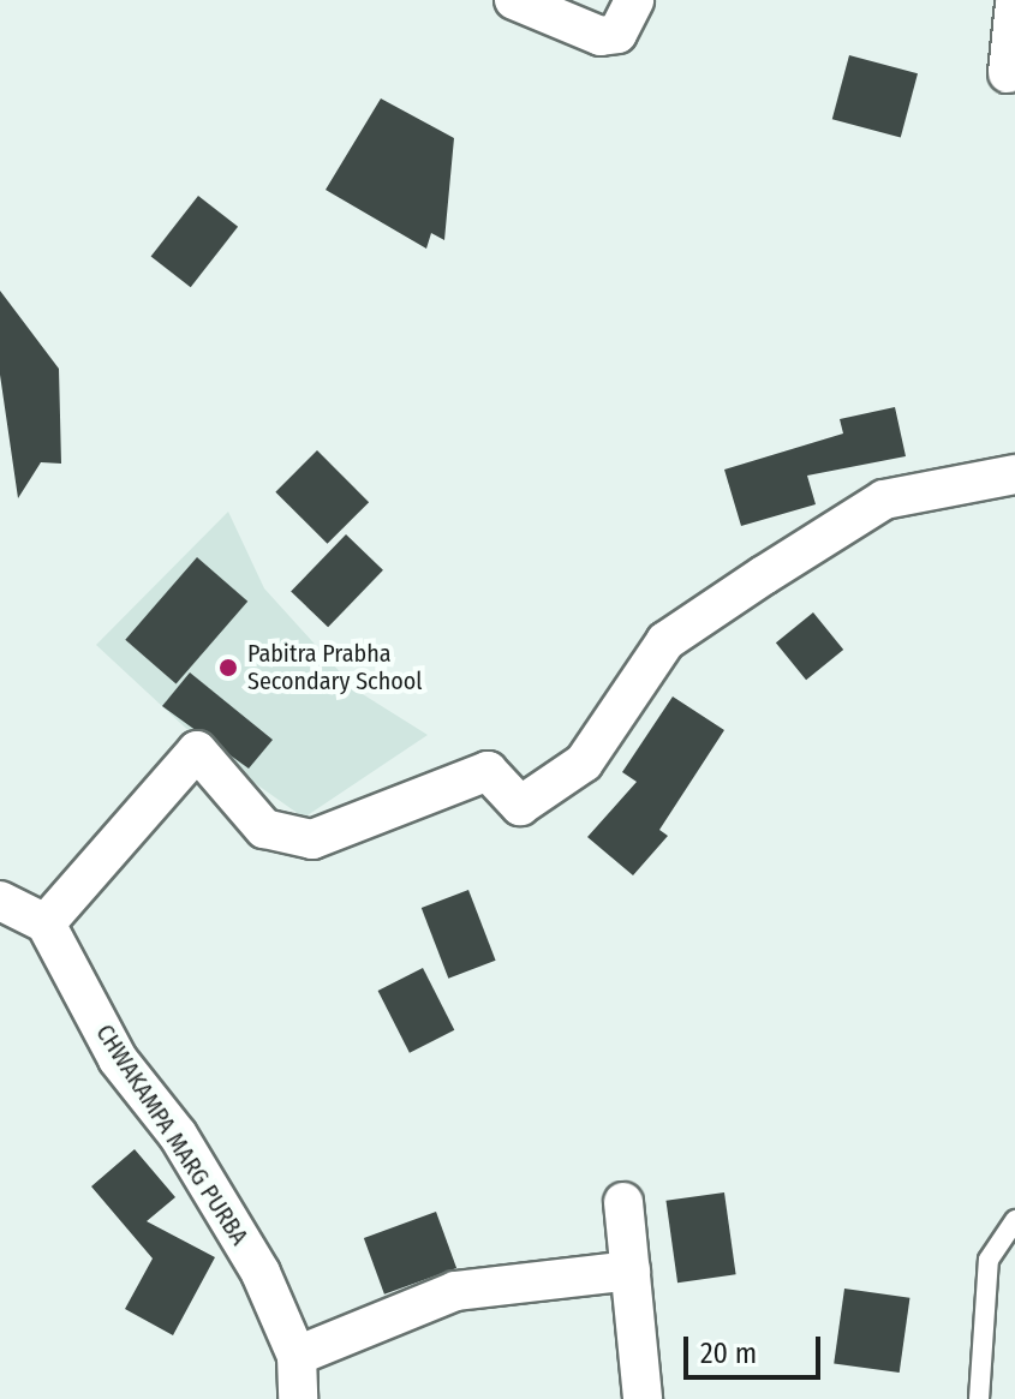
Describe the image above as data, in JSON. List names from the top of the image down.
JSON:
{
  "streets": {
    "street": ["CHWAKAMPA MARG PURBA"]
  },
  "places": ["Pabitra Prabha Secondary School"],
  "scale_bar": "20 m"
}
